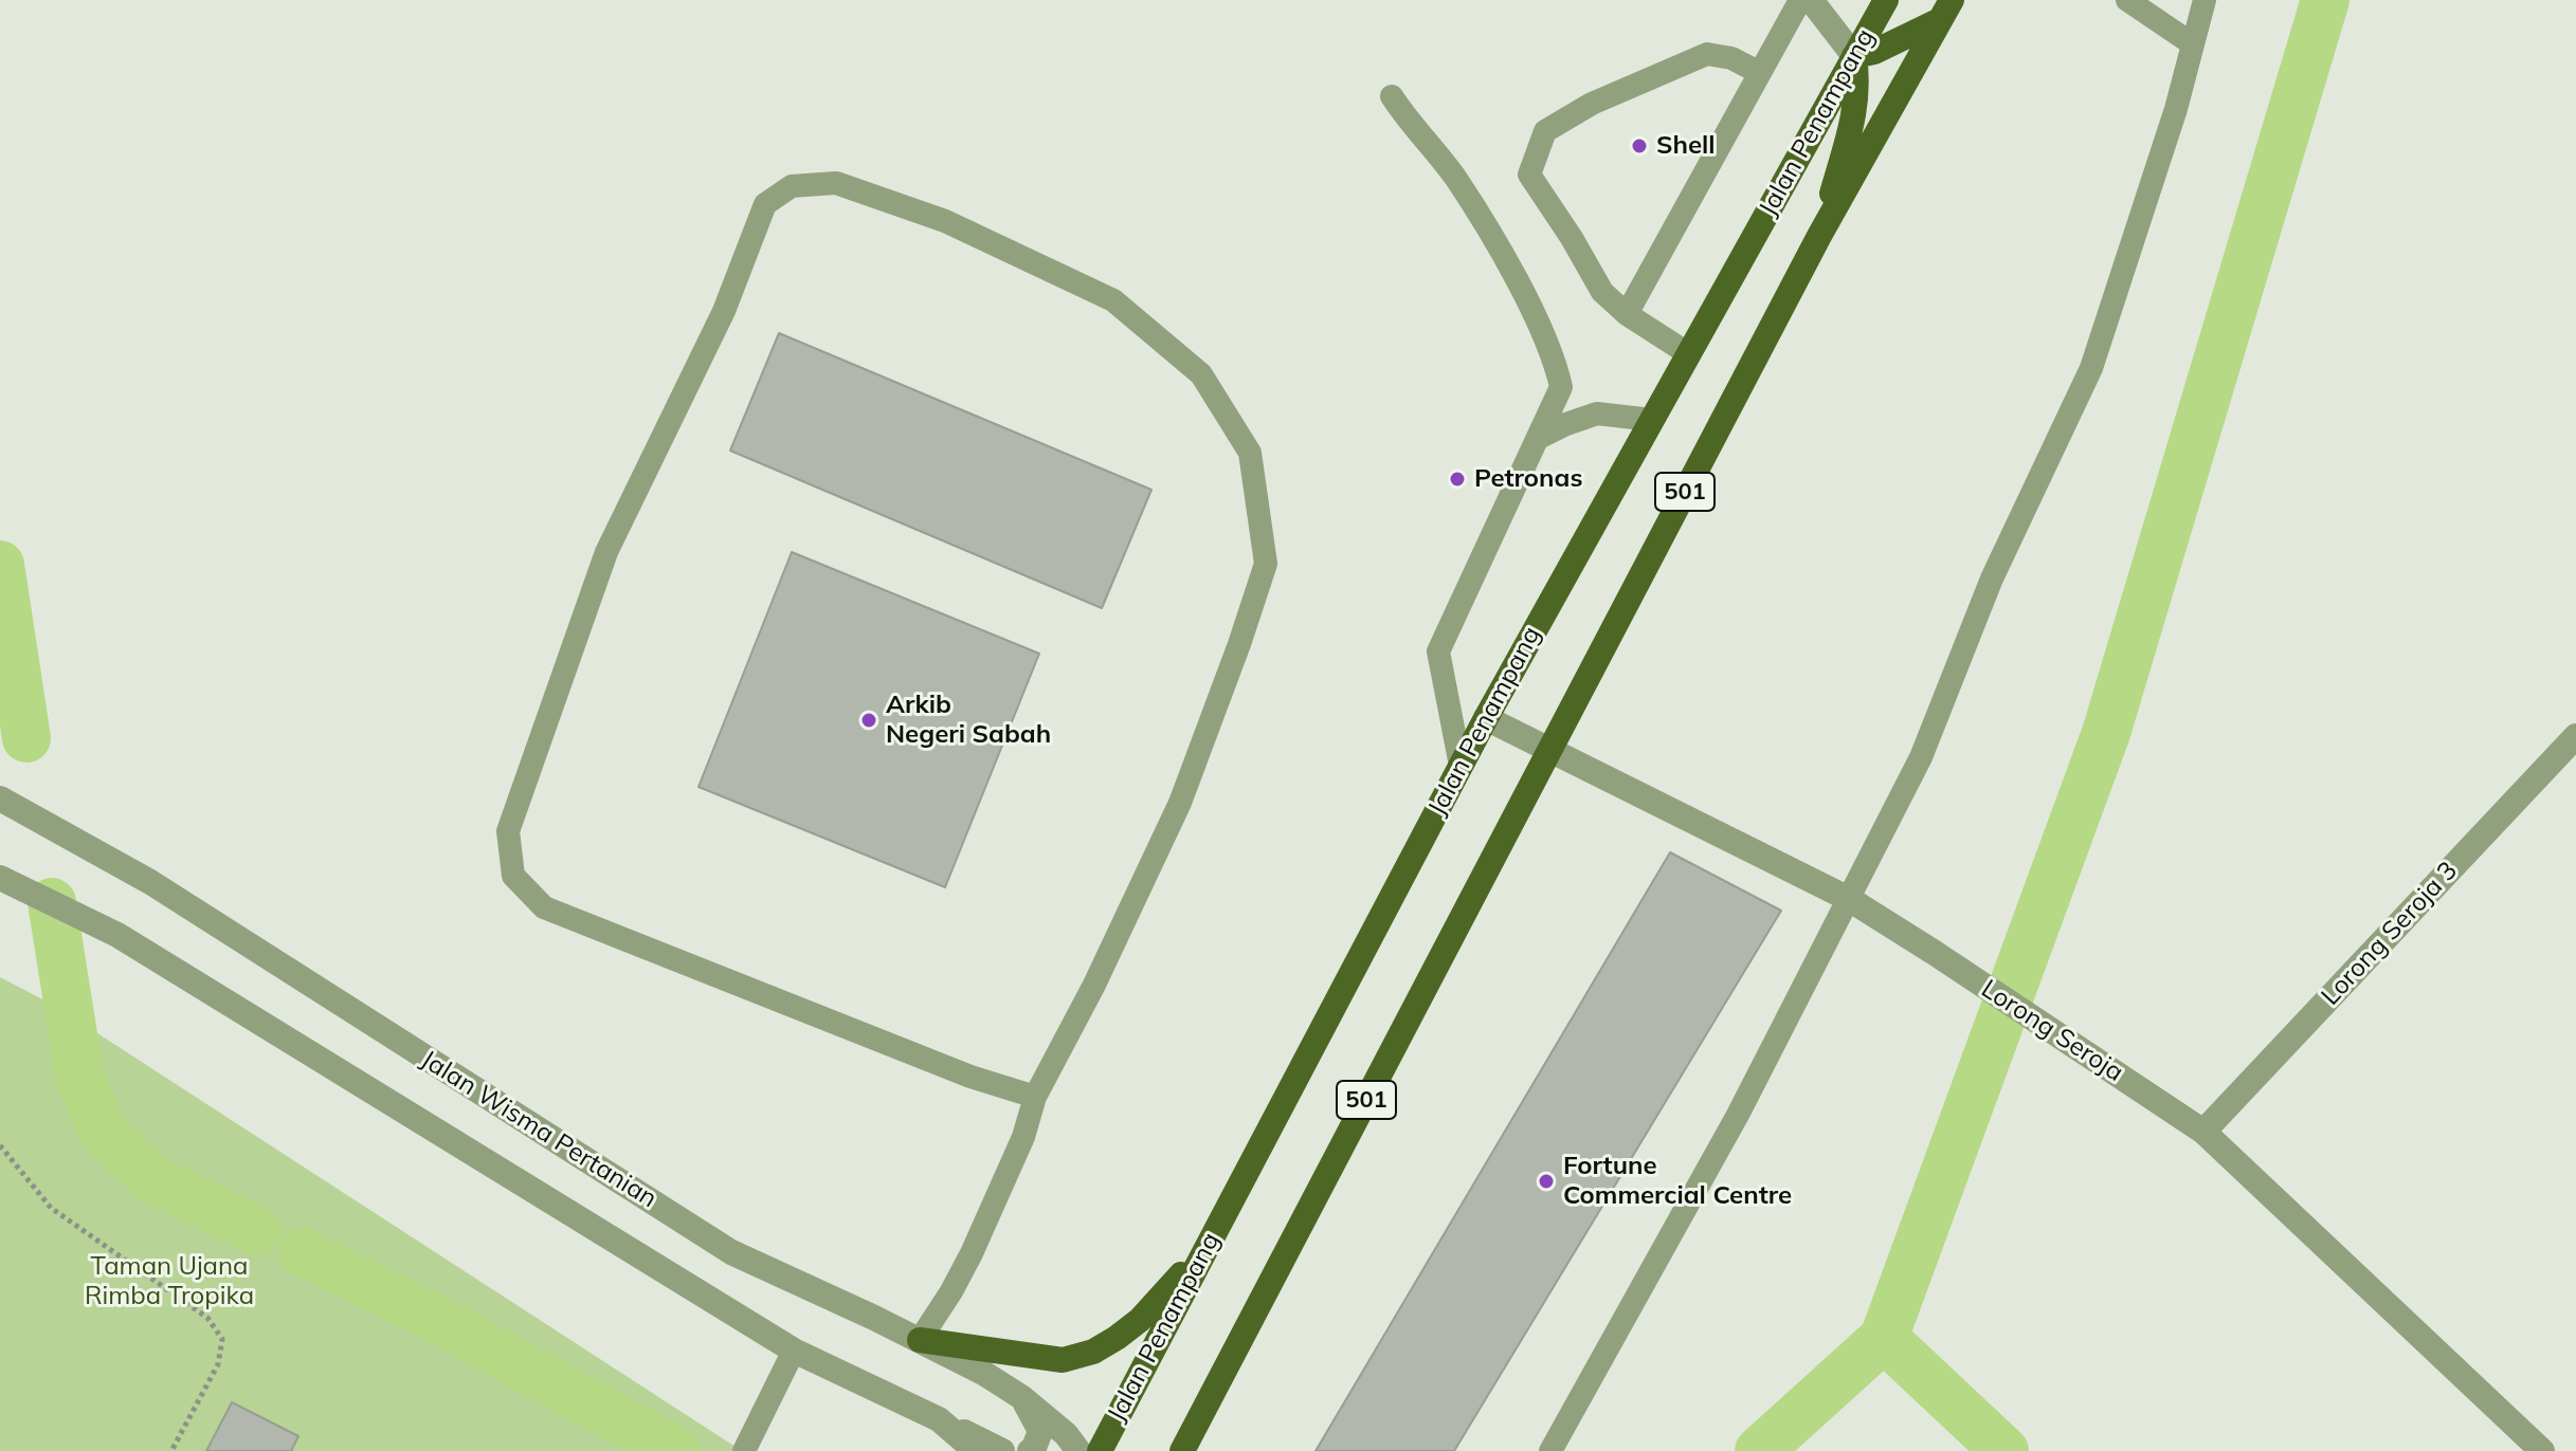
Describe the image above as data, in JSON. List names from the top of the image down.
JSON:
{
  "streets": {
    "main road": ["Jalan Penampang", "501"],
    "street": ["Lorong Seroja 3", "Lorong Seroja", "Jalan Wisma Pertanian"]
  },
  "crossings": [
    ["Jalan Penampang", "Lorong Seroja"],
    ["501", "Lorong Seroja"],
    ["Lorong Seroja 3", "Lorong Seroja"]
  ],
  "parks": ["Taman Ujana Rimba Tropika"],
  "places": [
    "Shell",
    "Petronas",
    "Arkib Negeri Sabah",
    "Fortune Commercial Centre"
  ]
}
